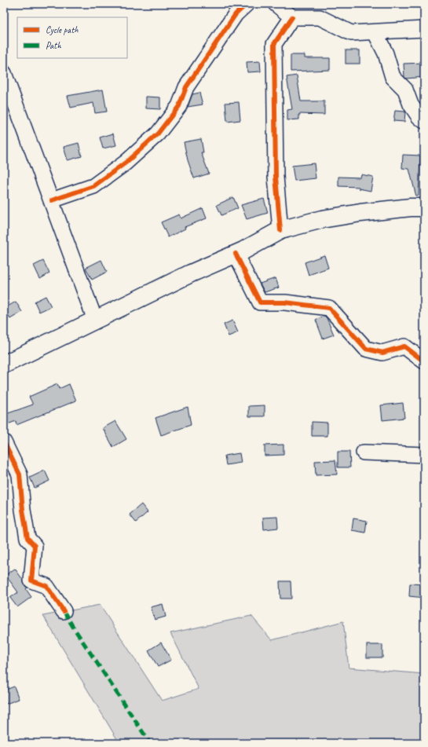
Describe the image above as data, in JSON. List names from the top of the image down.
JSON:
{
  "legend": ["Cycle path", "Path"]
}
